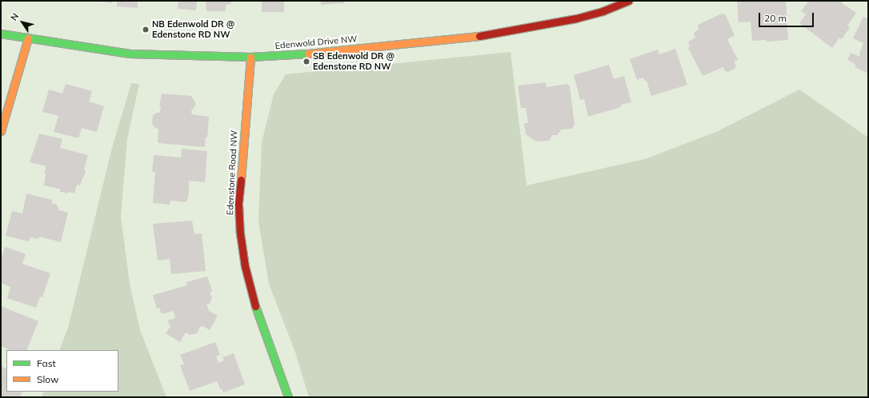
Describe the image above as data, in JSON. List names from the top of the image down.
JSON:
{
  "streets": {
    "street": ["Edenwold Drive NW", "Edenstone Road NW"]
  },
  "crossings": [
    ["Edenwold Drive NW", "Edenstone Road NW"]
  ],
  "places": ["NB Edenwold DR @ Edenstone RD NW", "SB Edenwold DR @ Edenstone RD NW"],
  "legend": ["Fast", "Slow"],
  "scale_bar": "20 m",
  "north": "top left"
}
